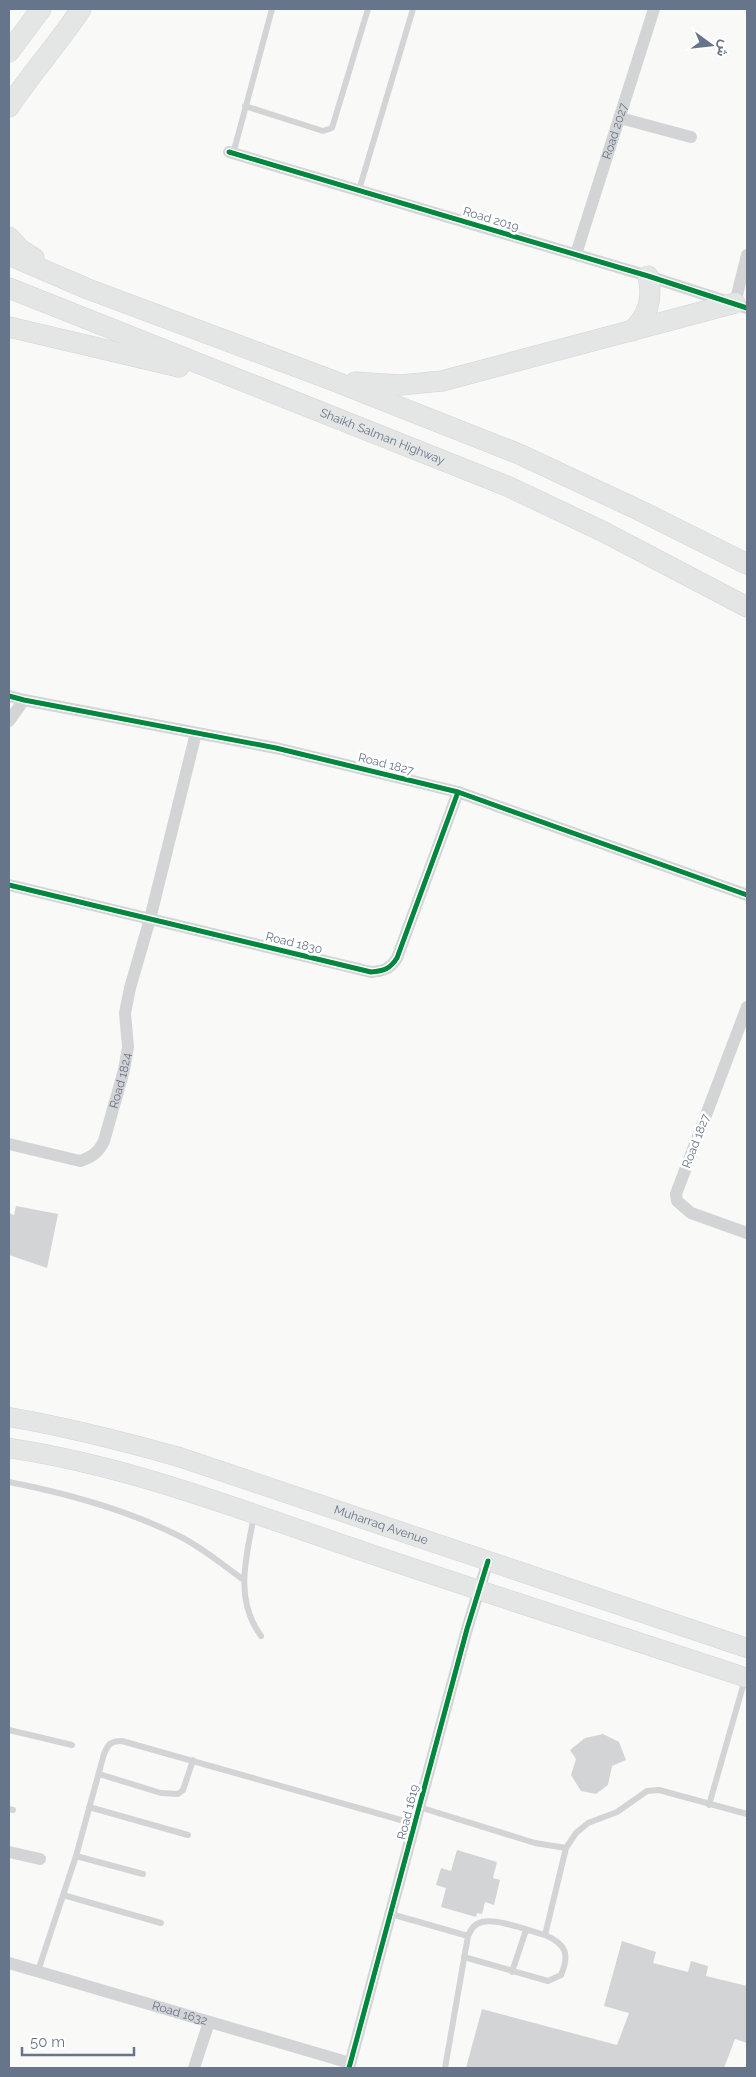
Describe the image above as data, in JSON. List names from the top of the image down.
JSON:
{
  "streets": {
    "main road": ["Shaikh Salman Highway", "Muharraq Avenue"],
    "street": [
      "Road 2027",
      "Road 2019",
      "Road 1827",
      "Road 1830",
      "Road 1824",
      "Road 1619",
      "Road 1632"
    ]
  },
  "crossings": [
    ["Road 2027", "Road 2019"],
    ["Road 1827", "Road 1830"],
    ["Road 1827", "Road 1824"],
    ["Road 1830", "Road 1824"],
    ["Muharraq Avenue", "Road 1619"],
    ["Road 1619", "Road 1632"]
  ],
  "scale_bar": "50 m",
  "north": "right"
}
